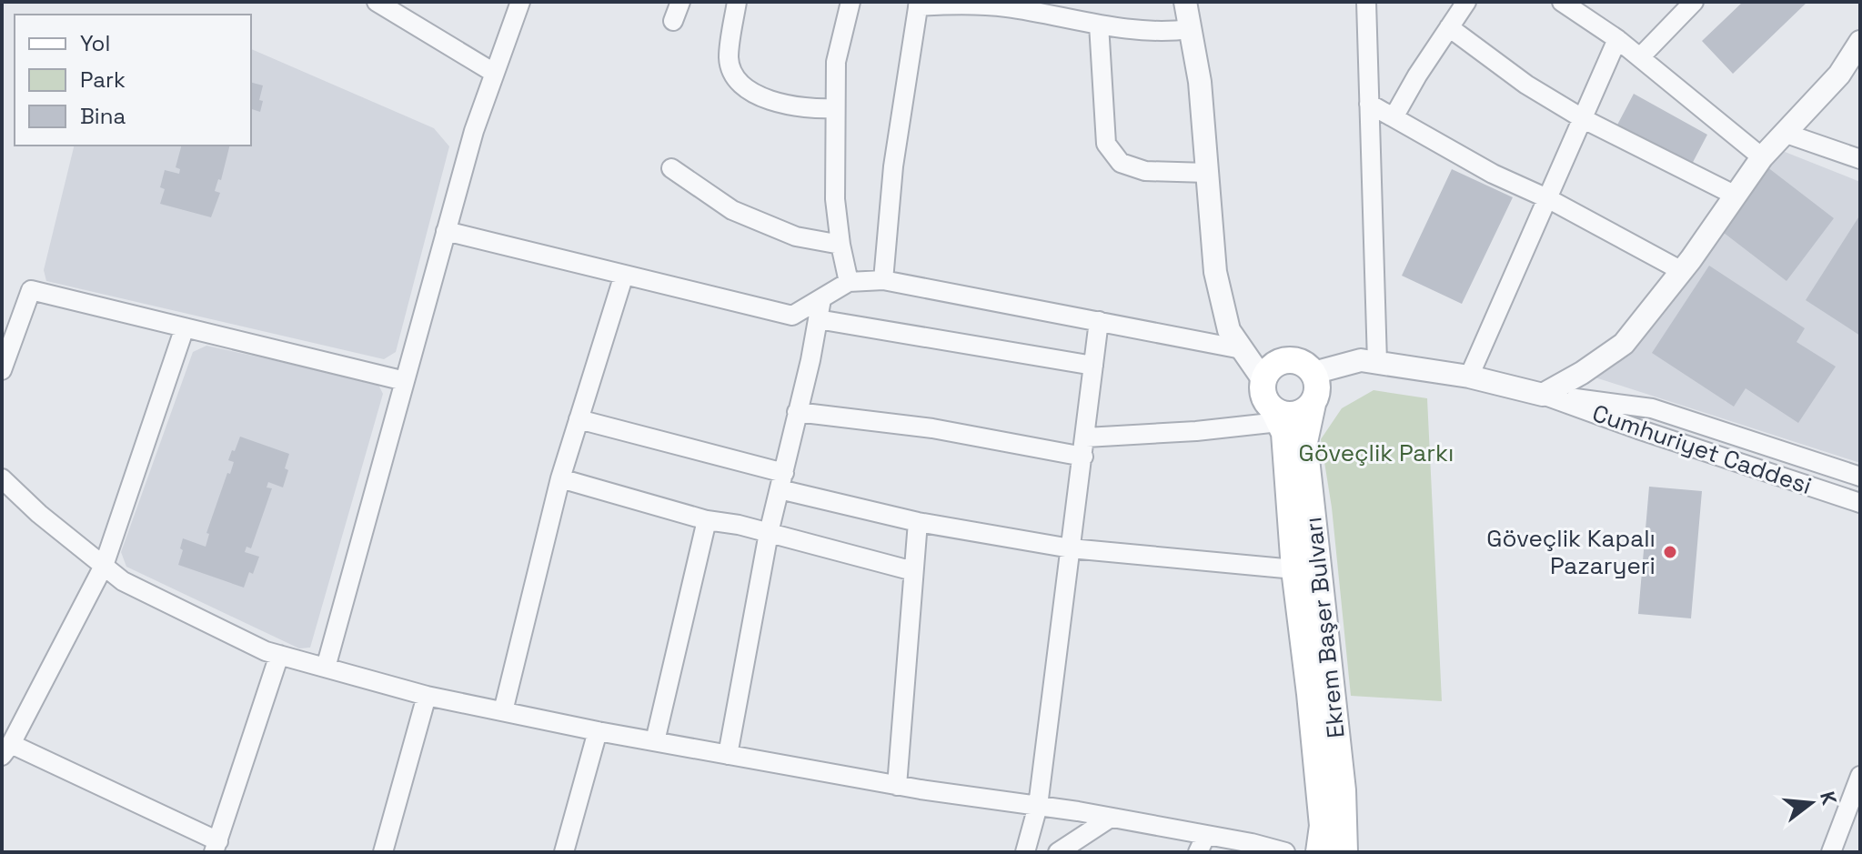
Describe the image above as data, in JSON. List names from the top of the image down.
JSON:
{
  "streets": {
    "main road": ["Ekrem Başer Bulvarı"],
    "street": ["Cumhuriyet Caddesi"]
  },
  "crossings": [
    ["Cumhuriyet Caddesi", "Ekrem Başer Bulvarı"]
  ],
  "parks": ["Göveçlik Parkı"],
  "places": ["Göveçlik Kapalı Pazaryeri"],
  "legend": ["Yol", "Park", "Bina"],
  "north": "right"
}
